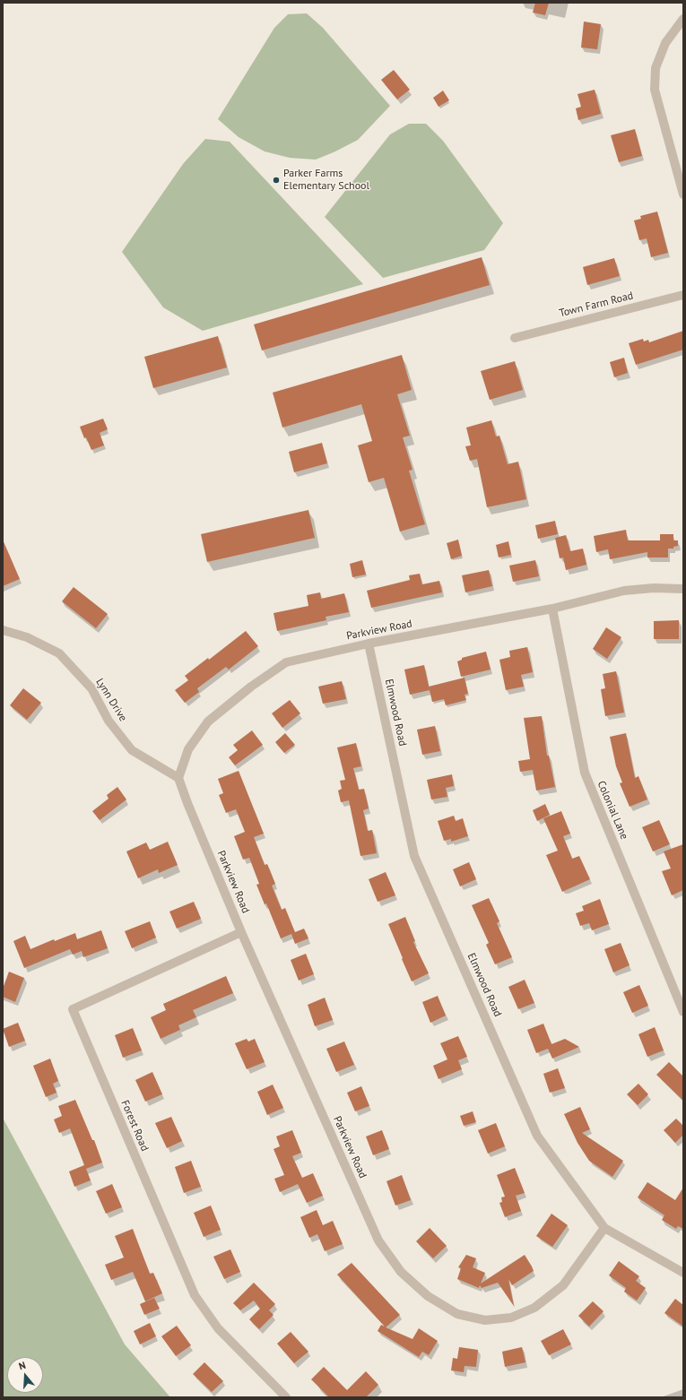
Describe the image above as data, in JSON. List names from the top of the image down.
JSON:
{
  "streets": {
    "street": [
      "Town Farm Road",
      "Parkview Road",
      "Lynn Drive",
      "Elmwood Road",
      "Colonial Lane",
      "Forest Road"
    ]
  },
  "crossings": [
    ["Parkview Road", "Lynn Drive"],
    ["Parkview Road", "Elmwood Road"],
    ["Parkview Road", "Colonial Lane"],
    ["Parkview Road", "Forest Road"]
  ],
  "places": ["Parker Farms Elementary School"],
  "north": "top"
}
